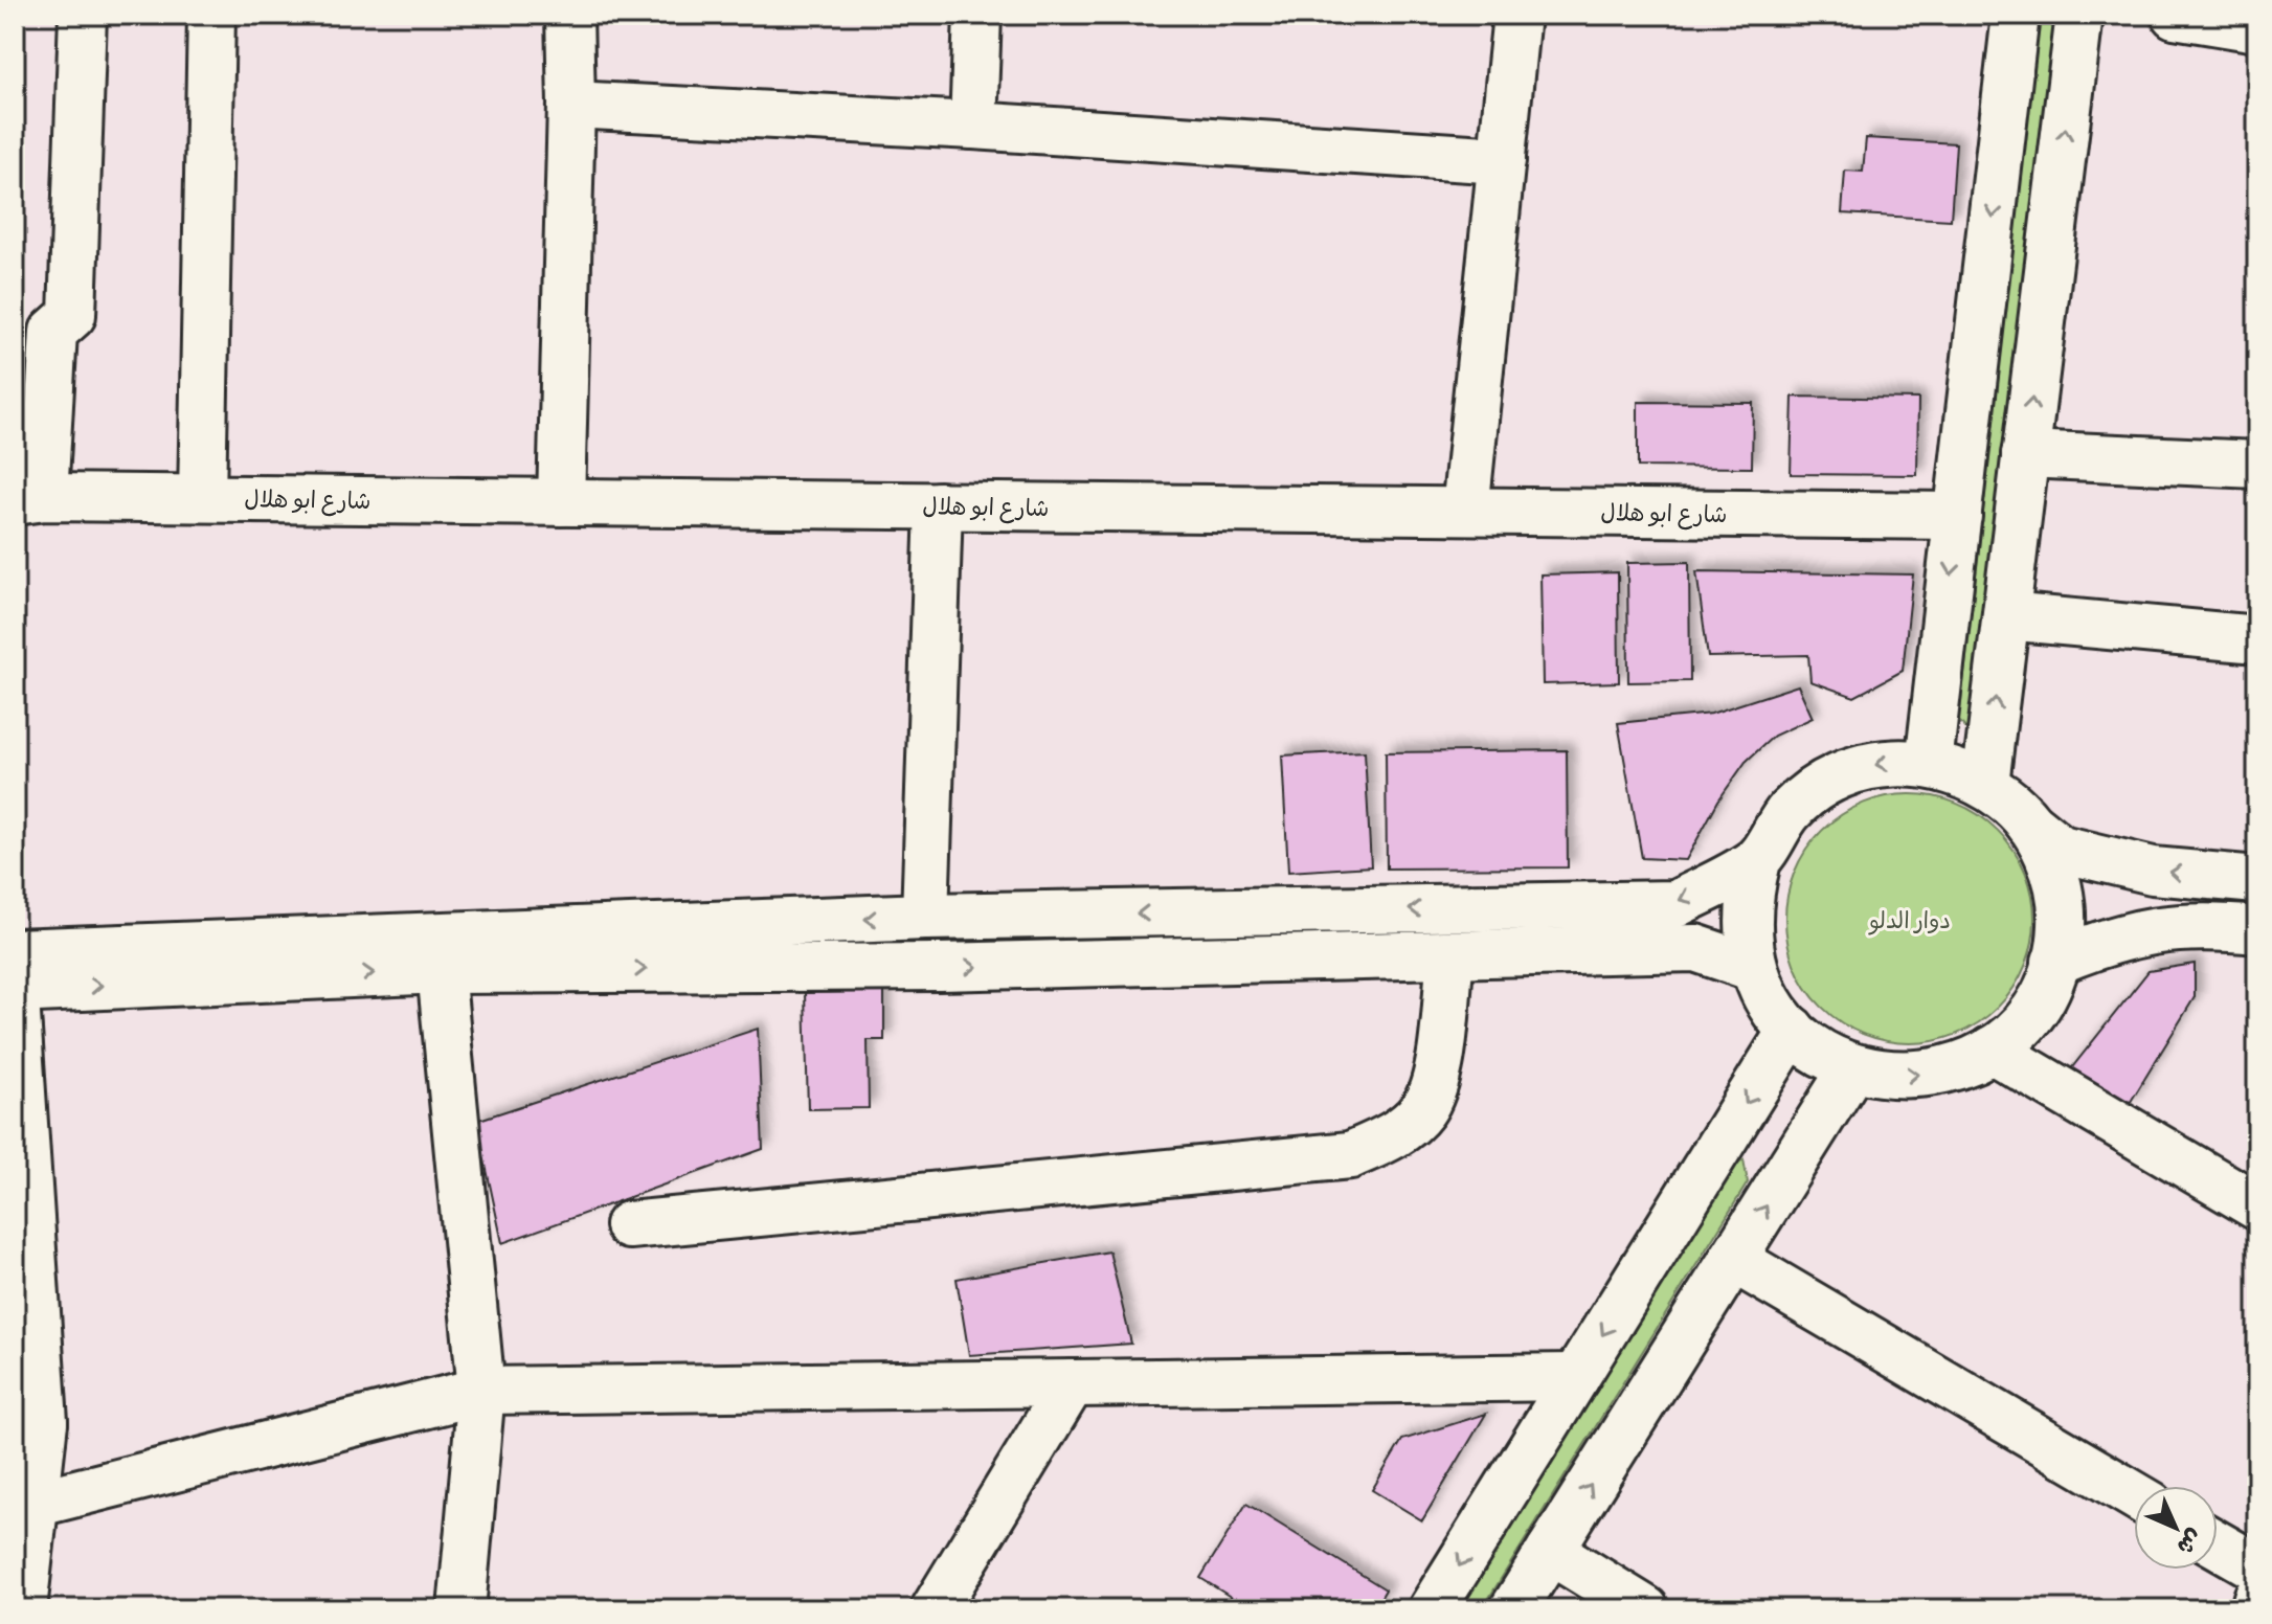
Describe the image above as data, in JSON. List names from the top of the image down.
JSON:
{
  "streets": {
    "street": ["شارع ابو هلال"]
  },
  "parks": ["دوار الدلو"],
  "north": "bottom right"
}
